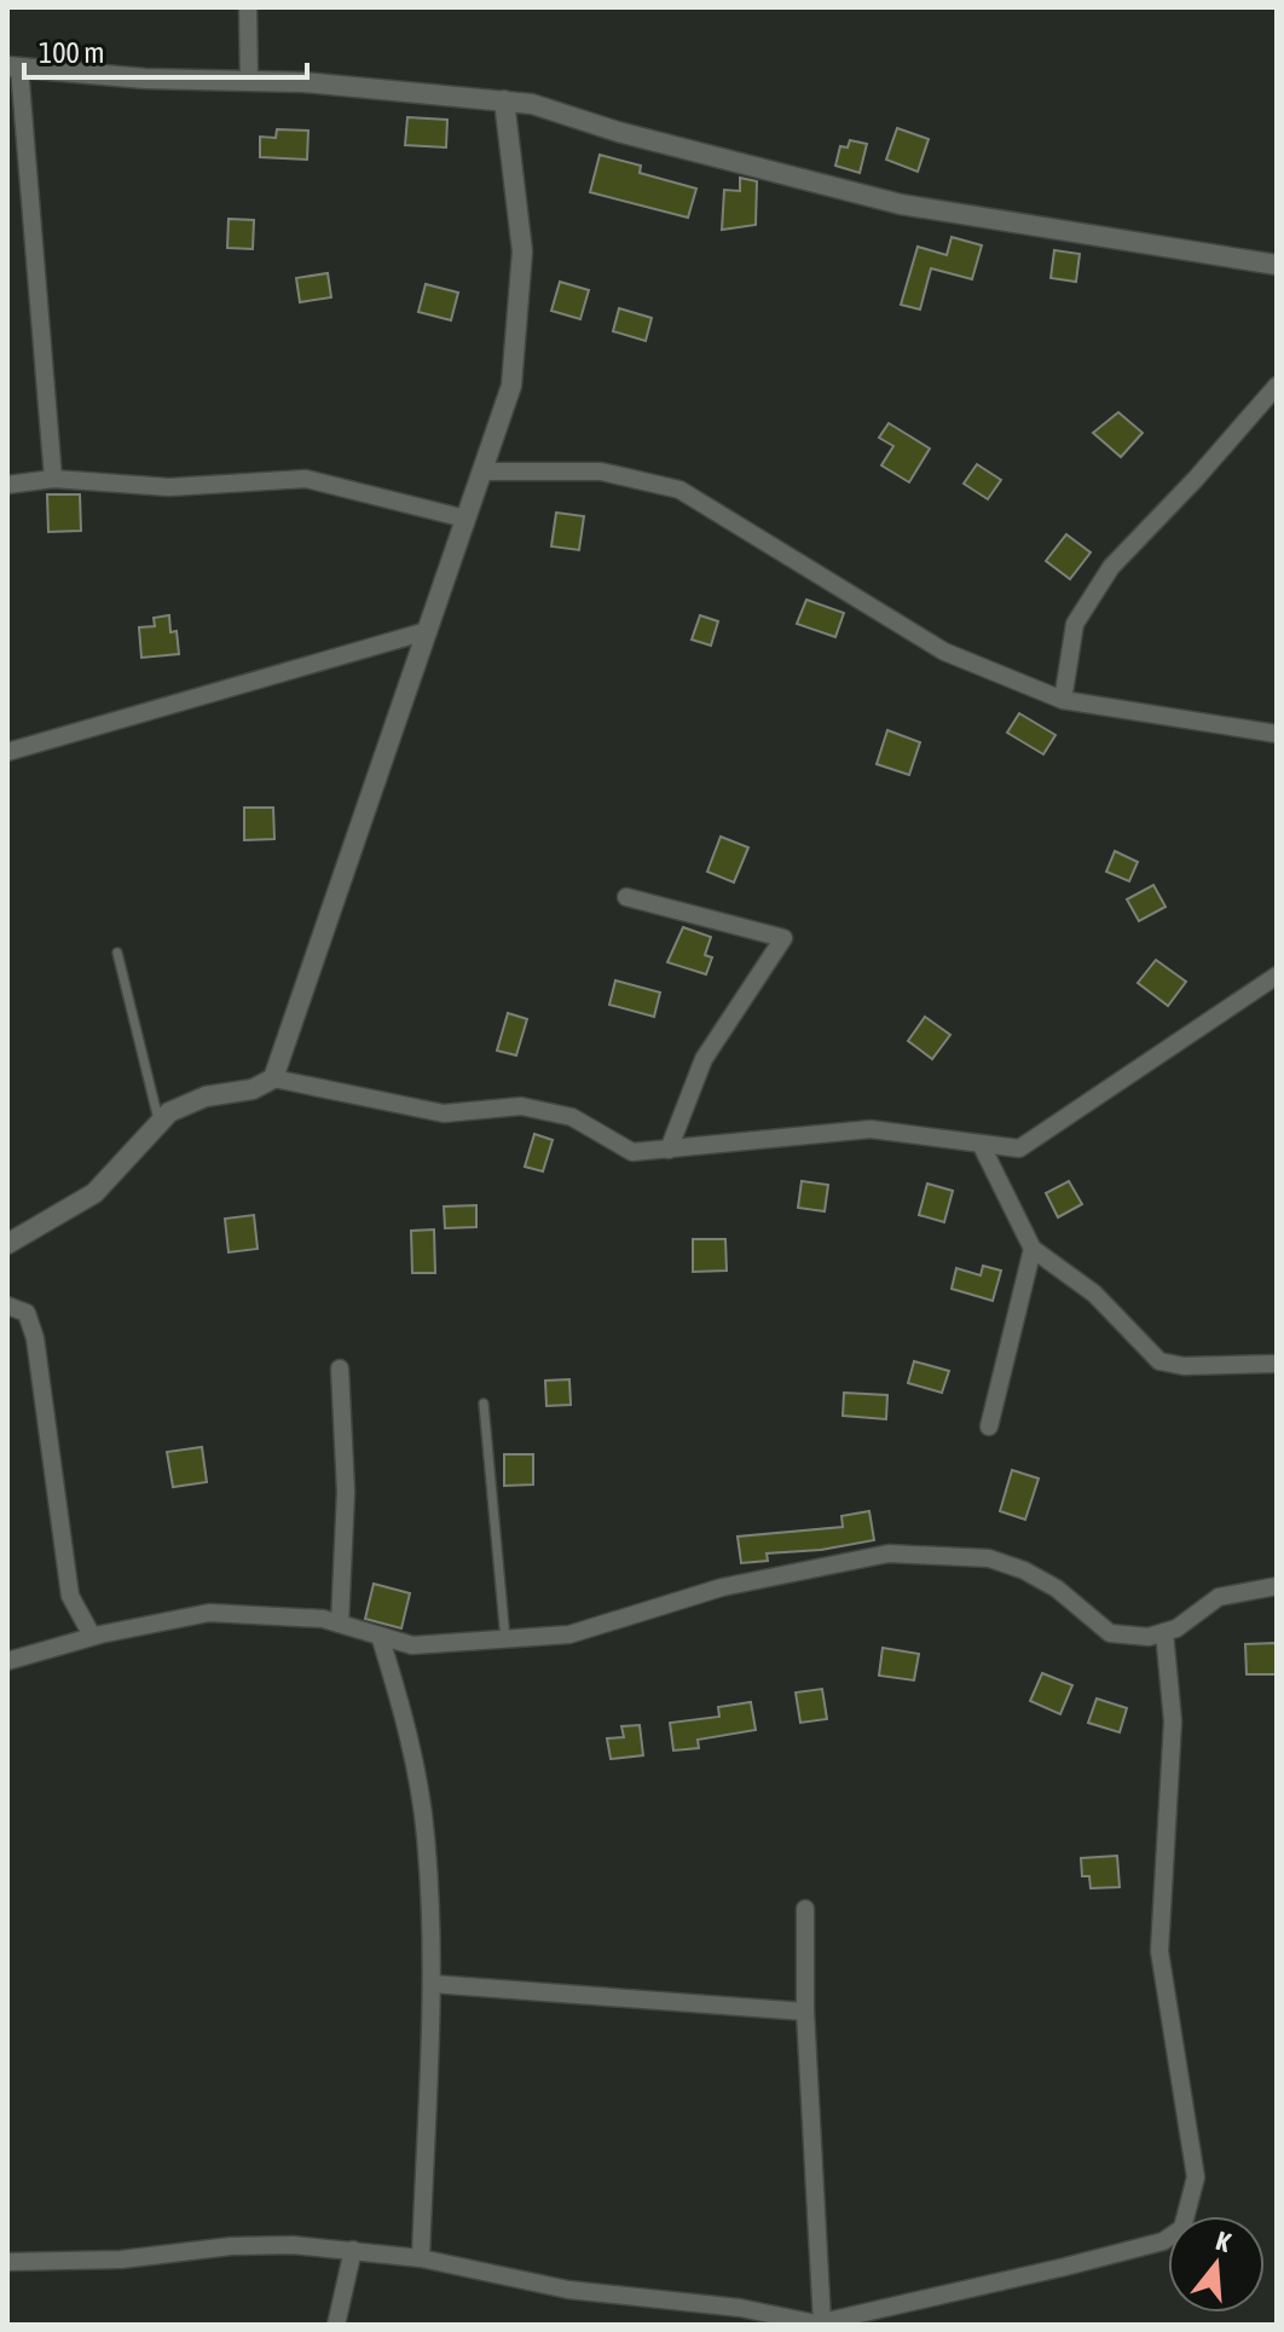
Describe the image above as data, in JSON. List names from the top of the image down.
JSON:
{
  "scale_bar": "100 m",
  "north": "top"
}
